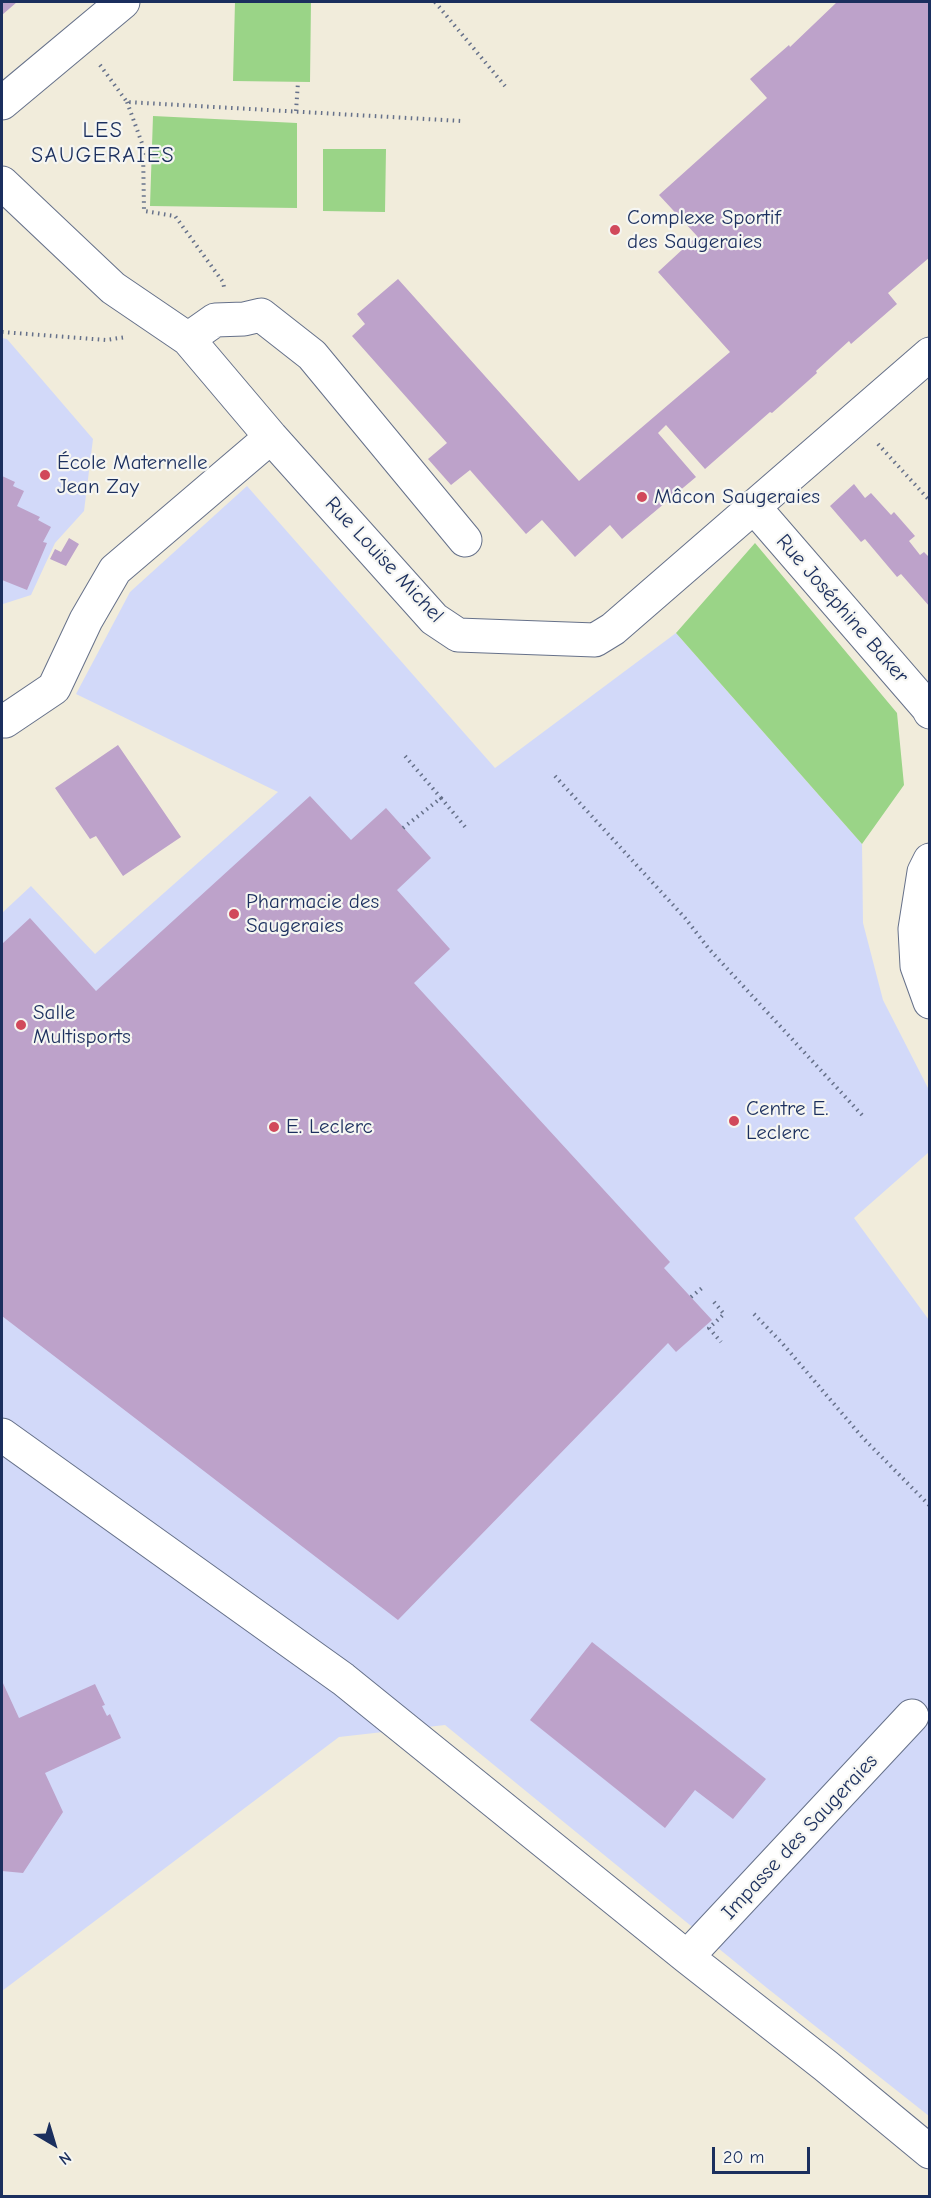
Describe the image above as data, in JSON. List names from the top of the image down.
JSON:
{
  "streets": {
    "street": ["Rue Louise Michel", "Rue Joséphine Baker", "Impasse des Saugeraies"]
  },
  "crossings": [
    ["Rue Louise Michel", "Rue Joséphine Baker"]
  ],
  "districts": ["LES SAUGERAIES"],
  "places": [
    "Complexe Sportif des Saugeraies",
    "École Maternelle Jean Zay",
    "Mâcon Saugeraies",
    "Pharmacie des Saugeraies",
    "Salle Multisports",
    "Centre E. Leclerc",
    "E. Leclerc"
  ],
  "scale_bar": "20 m",
  "north": "bottom right"
}
